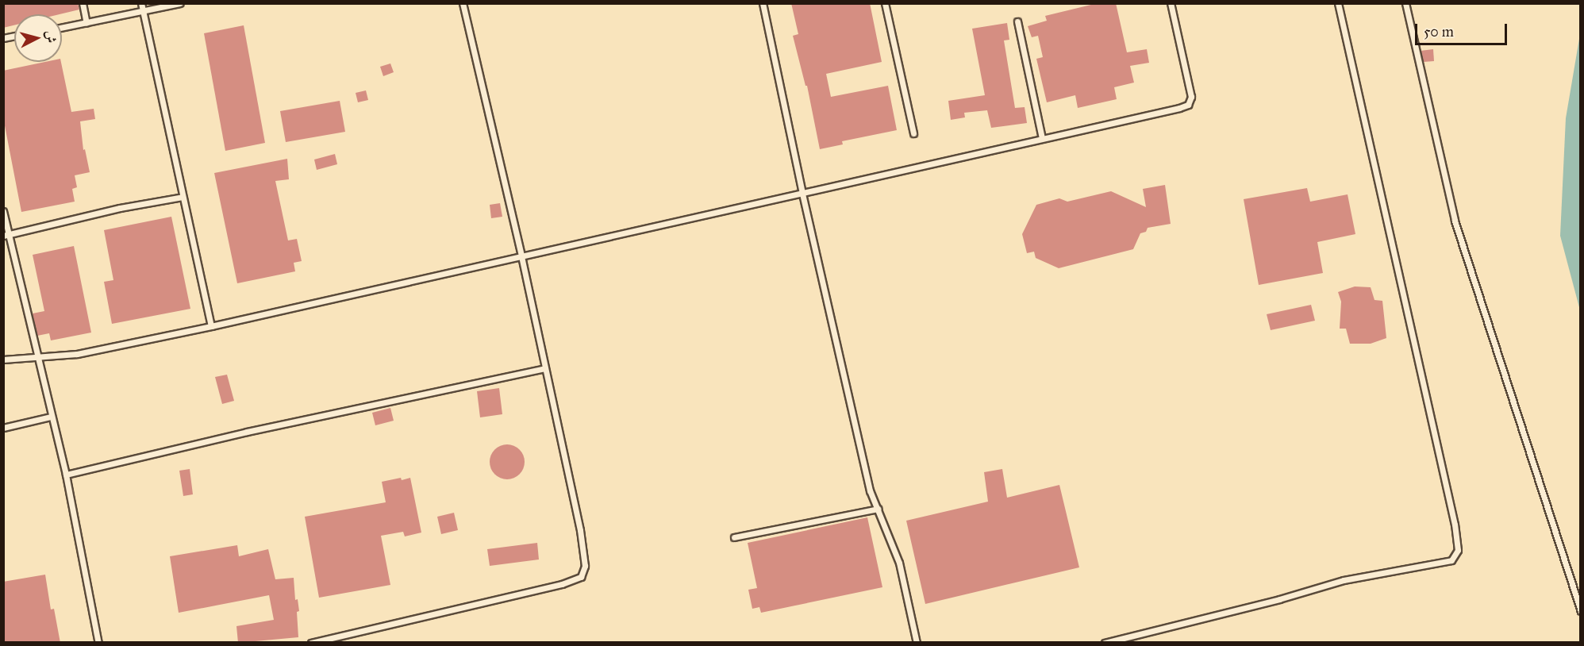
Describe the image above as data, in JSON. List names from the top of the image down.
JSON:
{
  "scale_bar": "50 m",
  "north": "right"
}
